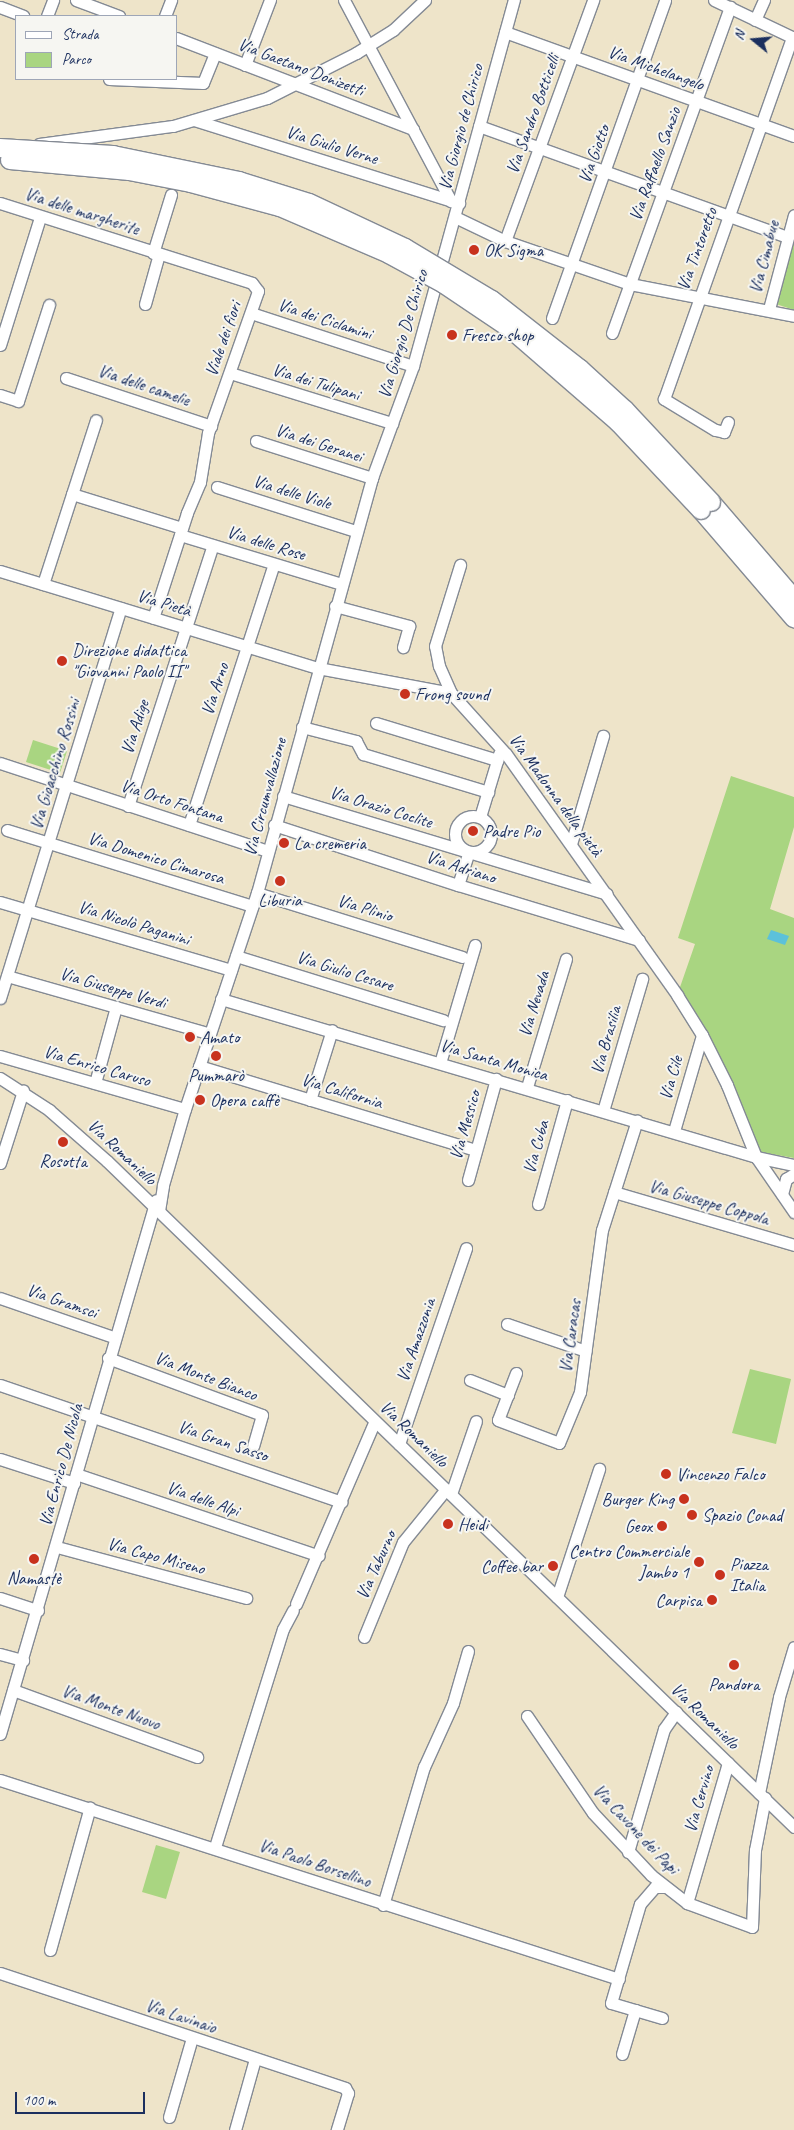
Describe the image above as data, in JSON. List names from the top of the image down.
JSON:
{
  "streets": {
    "street": [
      "Via Gaetano Donizetti",
      "Via Michelangelo",
      "Via Sandro Botticelli",
      "Via Giorgio de Chirico",
      "Via Giulio Verne",
      "Via Giotto",
      "Via Raffaello Sanzio",
      "Via delle margherite",
      "Via Tintoretto",
      "Via Cimabue",
      "Via dei Ciclamini",
      "Via Giorgio De Chirico",
      "Viale dei fiori",
      "Via dei Tulipani",
      "Via delle camelie",
      "Via dei Geranei",
      "Via delle Viole",
      "Via delle Rose",
      "Via Pietà",
      "Via Arno",
      "Via Adige",
      "Via Gioacchino Rossini",
      "Via Madonna della pietà",
      "Via Circumvallazione",
      "Via Orto Fontana",
      "Via Orazio Coclite",
      "Via Domenico Cimarosa",
      "Via Adriano",
      "Via Plinio",
      "Via Nicolò Paganini",
      "Via Giulio Cesare",
      "Via Giuseppe Verdi",
      "Via Nevada",
      "Via Brasilia",
      "Via Santa Monica",
      "Via Enrico Caruso",
      "Via Cile",
      "Via California",
      "Via Messico",
      "Via Cuba",
      "Via Romaniello",
      "Via Giuseppe Coppola",
      "Via Gramsci",
      "Via Caracas",
      "Via Amazzonia",
      "Via Monte Bianco",
      "Via Gran Sasso",
      "Via Enrico De Nicola",
      "Via delle Alpi",
      "Via Capo Miseno",
      "Via Taburno",
      "Via Monte Nuovo",
      "Via Cervino",
      "Via Cavone dei Papi",
      "Via Paolo Borsellino",
      "Via Lavinaio"
    ]
  },
  "crossings": [
    ["Via Michelangelo", "Via Sandro Botticelli"],
    ["Via Michelangelo", "Via Giorgio de Chirico"],
    ["Via Michelangelo", "Via Giotto"],
    ["Via Michelangelo", "Via Raffaello Sanzio"],
    ["Via Michelangelo", "Via Tintoretto"],
    ["Via Giorgio de Chirico", "Via Giulio Verne"],
    ["Via Giorgio de Chirico", "Via Giorgio De Chirico"],
    ["Via delle margherite", "Viale dei fiori"],
    ["Via dei Ciclamini", "Via Giorgio De Chirico"],
    ["Via Giorgio De Chirico", "Via dei Tulipani"],
    ["Via Giorgio De Chirico", "Via Circumvallazione"],
    ["Viale dei fiori", "Via dei Tulipani"],
    ["Viale dei fiori", "Via delle camelie"],
    ["Viale dei fiori", "Via delle Rose"],
    ["Via dei Tulipani", "Via Circumvallazione"],
    ["Via dei Geranei", "Via Circumvallazione"],
    ["Via delle Viole", "Via Circumvallazione"],
    ["Via delle Rose", "Via Arno"],
    ["Via delle Rose", "Via Adige"],
    ["Via delle Rose", "Via Circumvallazione"],
    ["Via Pietà", "Via Arno"],
    ["Via Pietà", "Via Adige"],
    ["Via Pietà", "Via Gioacchino Rossini"],
    ["Via Pietà", "Via Circumvallazione"],
    ["Via Arno", "Via Orto Fontana"],
    ["Via Adige", "Via Orto Fontana"],
    ["Via Gioacchino Rossini", "Via Orto Fontana"],
    ["Via Gioacchino Rossini", "Via Domenico Cimarosa"],
    ["Via Gioacchino Rossini", "Via Nicolò Paganini"],
    ["Via Gioacchino Rossini", "Via Giuseppe Verdi"],
    ["Via Madonna della pietà", "Via Orazio Coclite"],
    ["Via Madonna della pietà", "Via Adriano"],
    ["Via Madonna della pietà", "Via Santa Monica"],
    ["Via Madonna della pietà", "Via Cile"],
    ["Via Circumvallazione", "Via Orto Fontana"],
    ["Via Circumvallazione", "Via Orazio Coclite"],
    ["Via Circumvallazione", "Via Domenico Cimarosa"],
    ["Via Circumvallazione", "Via Adriano"],
    ["Via Circumvallazione", "Via Plinio"],
    ["Via Circumvallazione", "Via Nicolò Paganini"],
    ["Via Circumvallazione", "Via Giulio Cesare"],
    ["Via Circumvallazione", "Via Giuseppe Verdi"],
    ["Via Circumvallazione", "Via Santa Monica"],
    ["Via Circumvallazione", "Via Enrico Caruso"],
    ["Via Circumvallazione", "Via California"],
    ["Via Circumvallazione", "Via Romaniello"],
    ["Via Circumvallazione", "Via Enrico De Nicola"],
    ["Via Nevada", "Via Santa Monica"],
    ["Via Brasilia", "Via Santa Monica"],
    ["Via Santa Monica", "Via Cile"],
    ["Via Santa Monica", "Via Messico"],
    ["Via Santa Monica", "Via Cuba"],
    ["Via Santa Monica", "Via Caracas"],
    ["Via California", "Via Messico"],
    ["Via Romaniello", "Via Amazzonia"],
    ["Via Romaniello", "Via Enrico De Nicola"],
    ["Via Romaniello", "Via Taburno"],
    ["Via Romaniello", "Via Cervino"],
    ["Via Romaniello", "Via Cavone dei Papi"],
    ["Via Giuseppe Coppola", "Via Caracas"],
    ["Via Gramsci", "Via Enrico De Nicola"],
    ["Via Monte Bianco", "Via Enrico De Nicola"],
    ["Via Gran Sasso", "Via Enrico De Nicola"],
    ["Via Enrico De Nicola", "Via delle Alpi"],
    ["Via Enrico De Nicola", "Via Capo Miseno"],
    ["Via Enrico De Nicola", "Via Monte Nuovo"],
    ["Via Cervino", "Via Cavone dei Papi"]
  ],
  "places": [
    "OK Sigma",
    "Fresco shop",
    "Direzione didattica \"Giovanni Paolo II\"",
    "Frong sound",
    "Padre Pio",
    "La cremeria",
    "Liburia",
    "Amato",
    "Pummarò",
    "Opera caffè",
    "Rosotta",
    "Vincenzo Falco",
    "Burger King",
    "Spazio Conad",
    "Heidi",
    "Geox",
    "Namastè",
    "Centro Commerciale Jambo 1",
    "Coffee bar",
    "Piazza Italia",
    "Carpisa",
    "Pandora"
  ],
  "legend": ["Strada", "Parco"],
  "scale_bar": "100 m",
  "north": "left"
}
